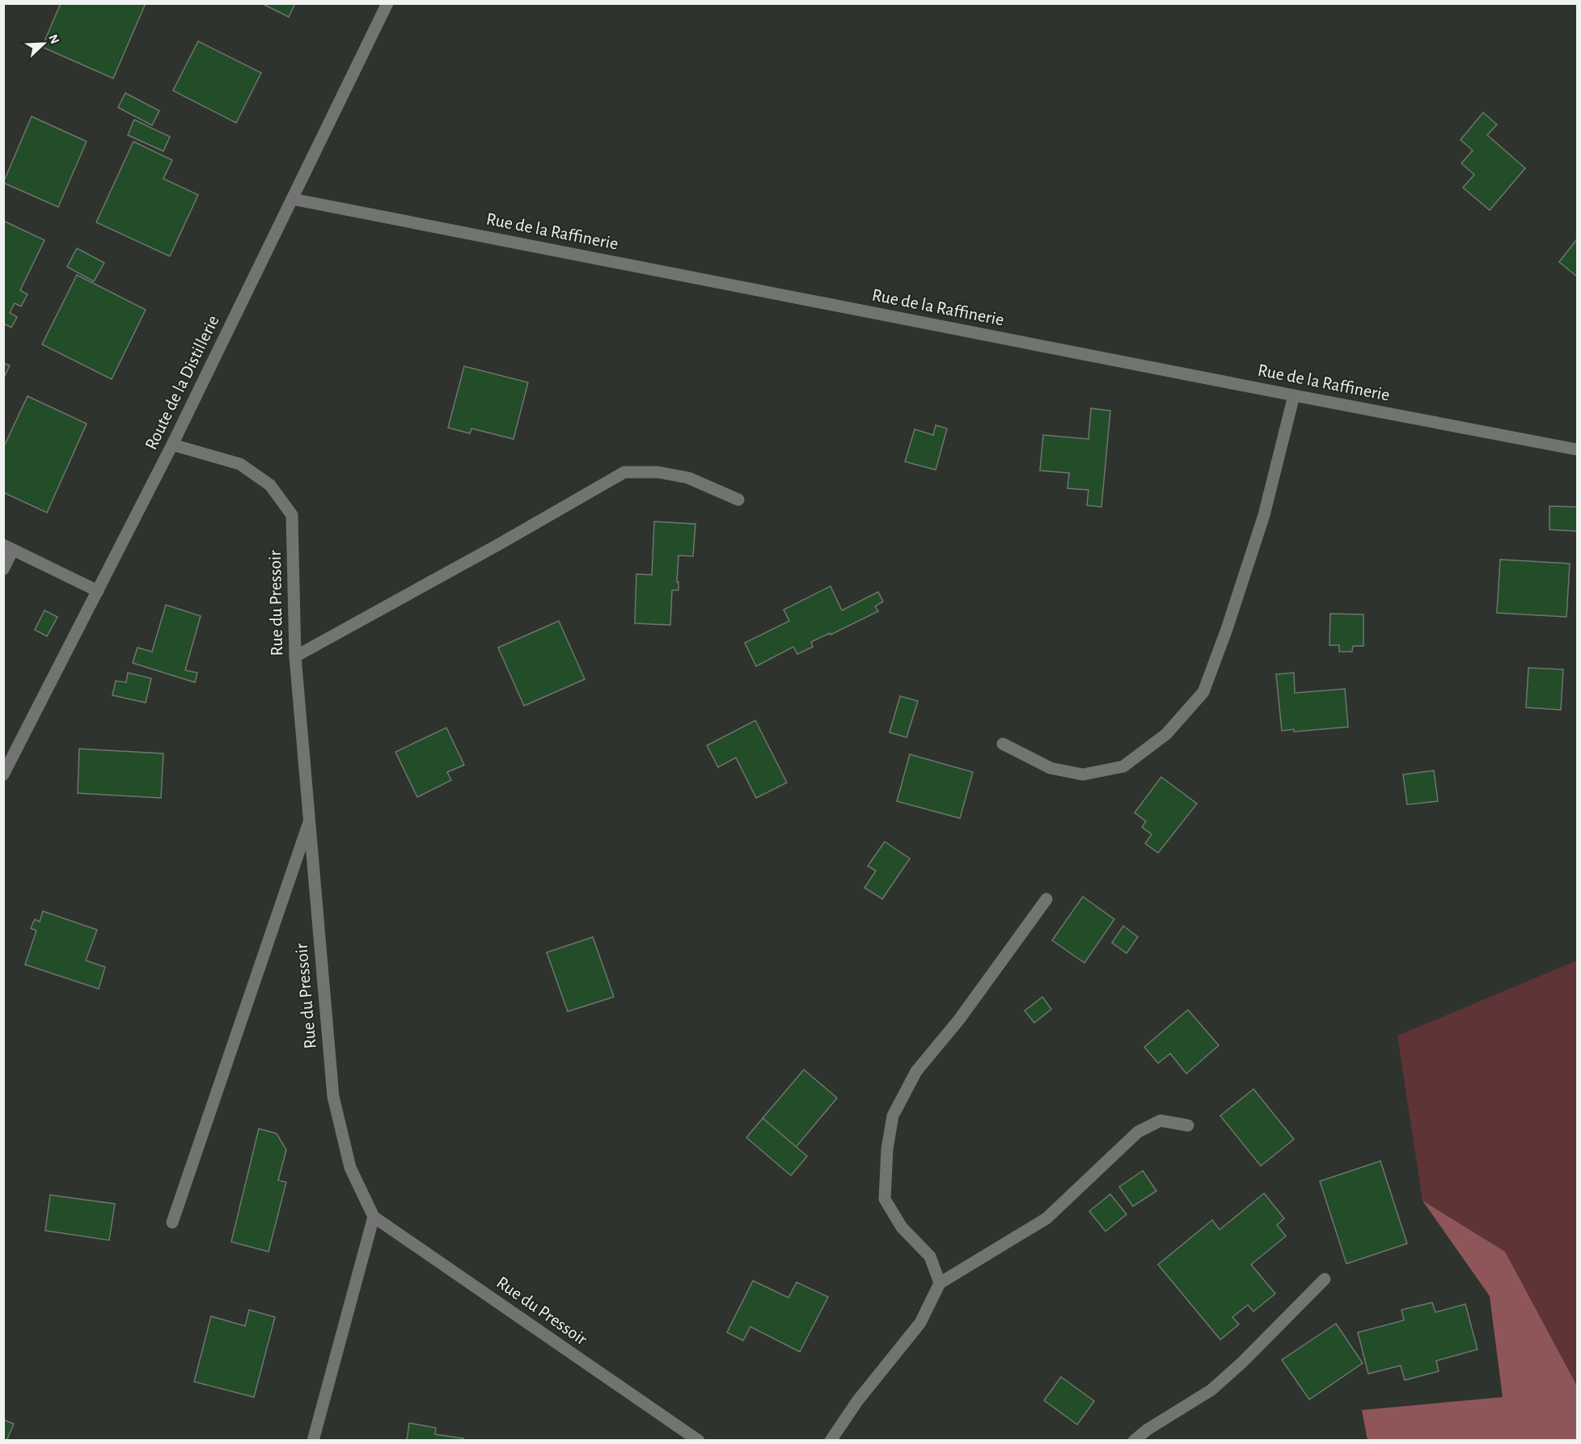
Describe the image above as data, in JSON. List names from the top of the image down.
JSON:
{
  "streets": {
    "street": ["Rue de la Raffinerie", "Route de la Distillerie", "Rue du Pressoir"]
  },
  "crossings": [
    ["Rue de la Raffinerie", "Route de la Distillerie"],
    ["Route de la Distillerie", "Rue du Pressoir"]
  ],
  "north": "top right"
}
